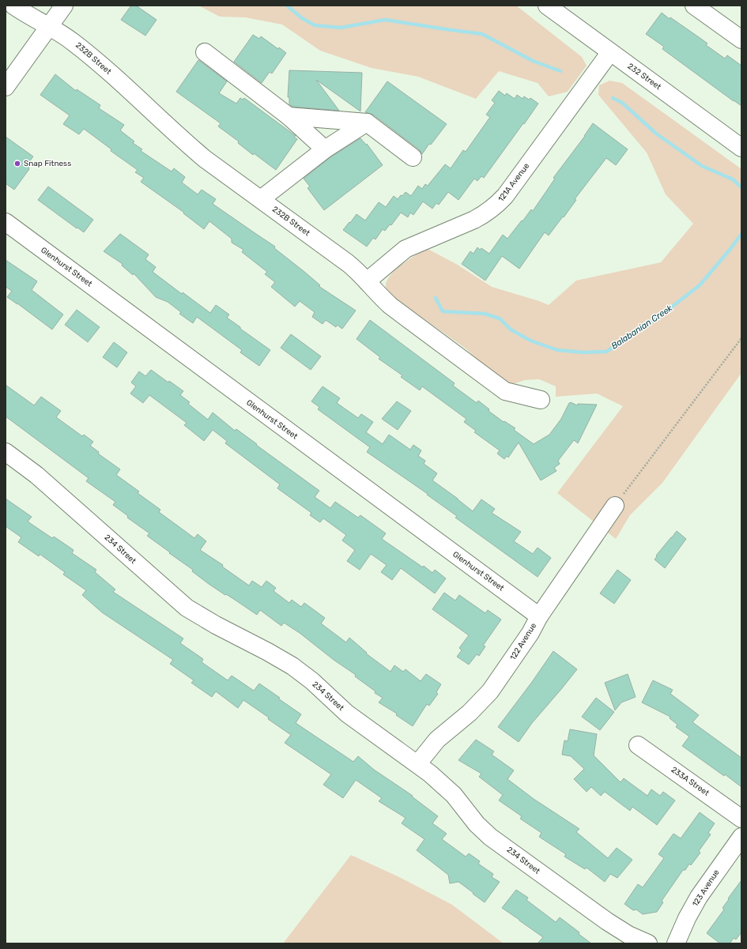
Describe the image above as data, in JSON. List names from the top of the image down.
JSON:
{
  "streets": {
    "street": [
      "232B Street",
      "232 Street",
      "121A Avenue",
      "Glenhurst Street",
      "234 Street",
      "122 Avenue",
      "233A Street",
      "123 Avenue"
    ]
  },
  "crossings": [
    ["232B Street", "121A Avenue"],
    ["232 Street", "121A Avenue"],
    ["Glenhurst Street", "122 Avenue"],
    ["234 Street", "122 Avenue"]
  ],
  "water": ["Balabanian Creek"],
  "places": ["Snap Fitness"]
}
